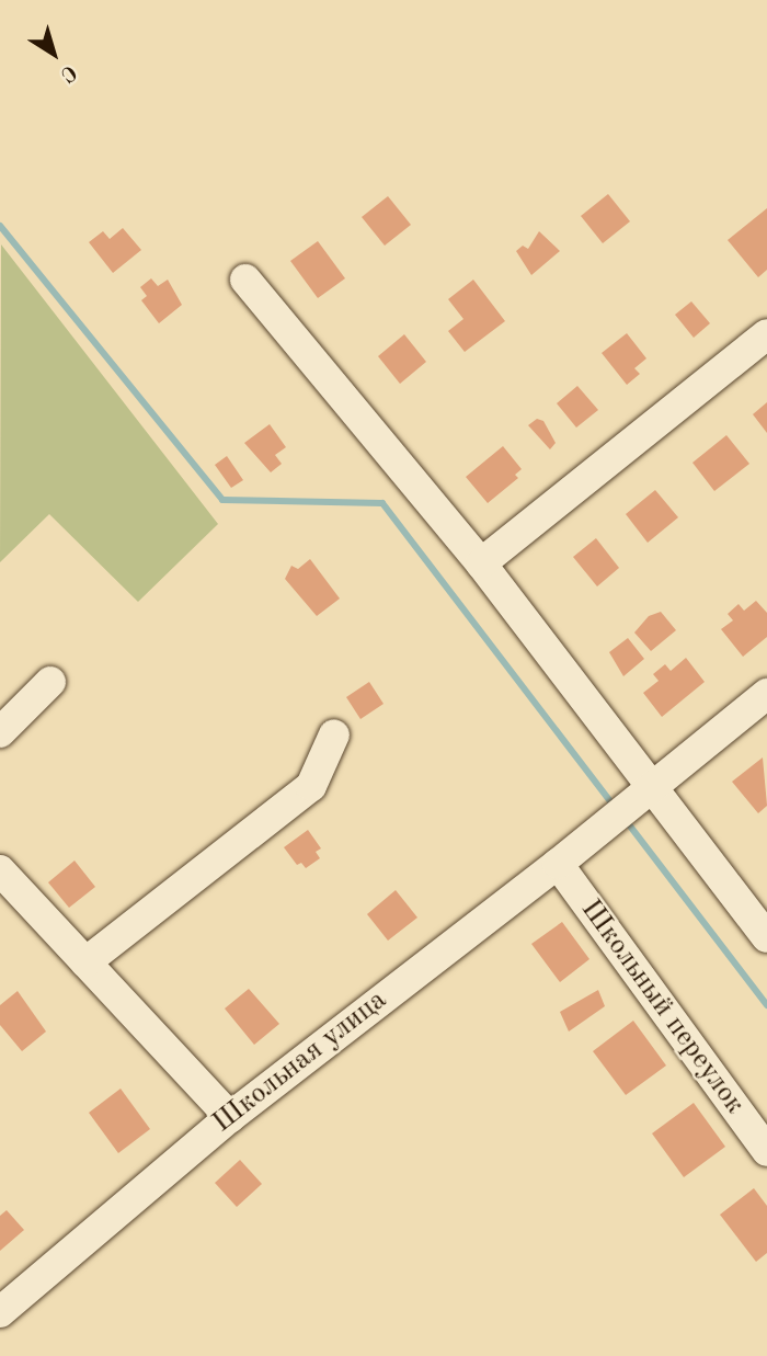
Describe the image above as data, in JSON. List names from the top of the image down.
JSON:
{
  "streets": {
    "street": ["Школьный переулок", "Школьная улица"]
  },
  "crossings": [
    ["Школьный переулок", "Школьная улица"]
  ],
  "north": "bottom right"
}
